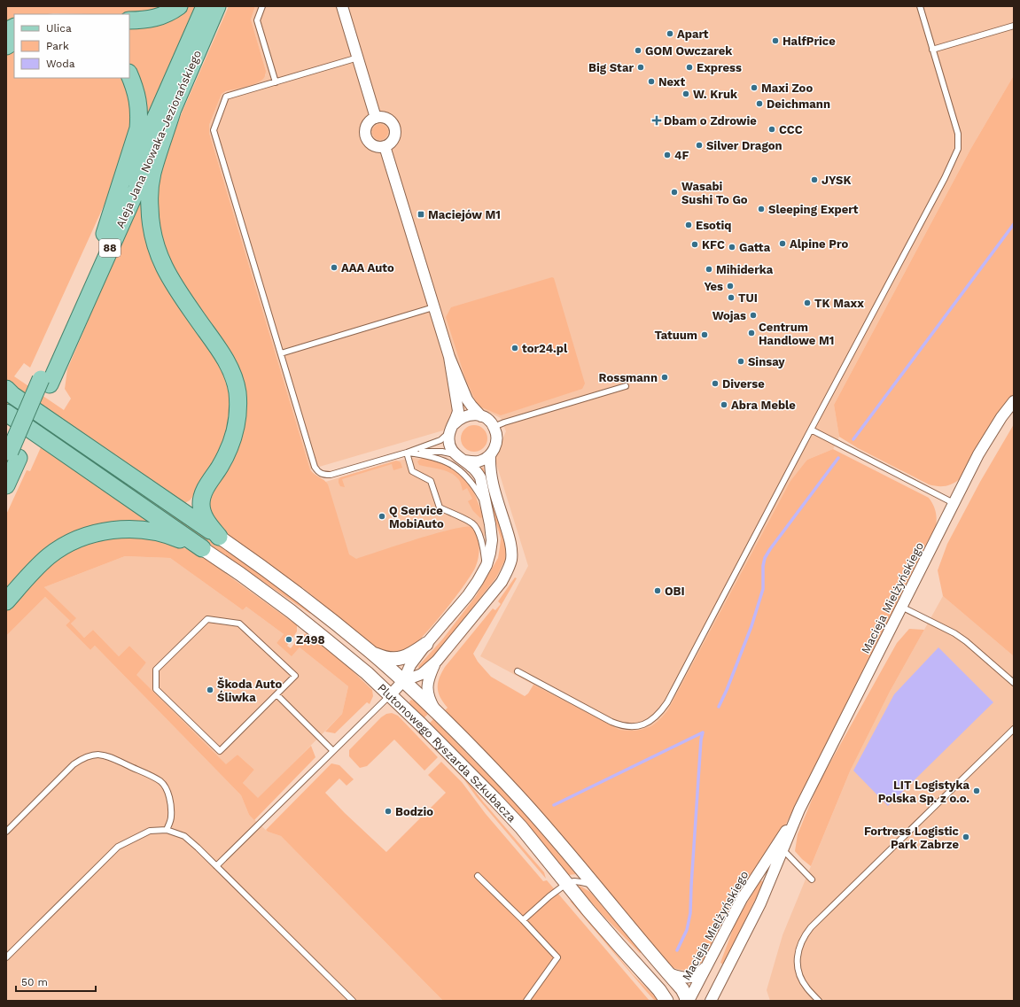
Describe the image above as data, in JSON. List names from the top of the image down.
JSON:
{
  "streets": {
    "main road": ["Aleja Jana Nowaka-Jeziorańskiego", "88"],
    "street": ["Macieja Mielżyńskiego", "Plutonowego Ryszarda Szkubacza"]
  },
  "crossings": [
    ["Macieja Mielżyńskiego", "Plutonowego Ryszarda Szkubacza"]
  ],
  "places": {
    "other": [
      "Apart",
      "HalfPrice",
      "GOM Owczarek",
      "Big Star",
      "Express",
      "Next",
      "Maxi Zoo",
      "W. Kruk",
      "Deichmann",
      "CCC",
      "Silver Dragon",
      "4F",
      "JYSK",
      "Wasabi Sushi To Go",
      "Sleeping Expert",
      "Esotiq",
      "Alpine Pro",
      "KFC",
      "Gatta",
      "AAA Auto",
      "Mihiderka",
      "Yes",
      "TUI",
      "TK Maxx",
      "Wojas",
      "Centrum Handlowe M1",
      "Tatuum",
      "tor24.pl",
      "Sinsay",
      "Rossmann",
      "Diverse",
      "Abra Meble",
      "Q Service MobiAuto",
      "OBI",
      "Z498",
      "Škoda Auto Śliwka",
      "LIT Logistyka Polska Sp. z o.o.",
      "Bodzio",
      "Fortress Logistic Park Zabrze"
    ],
    "health": ["Dbam o Zdrowie"],
    "transit": ["Maciejów M1"]
  },
  "legend": ["Ulica", "Park", "Woda"],
  "scale_bar": "50 m"
}
